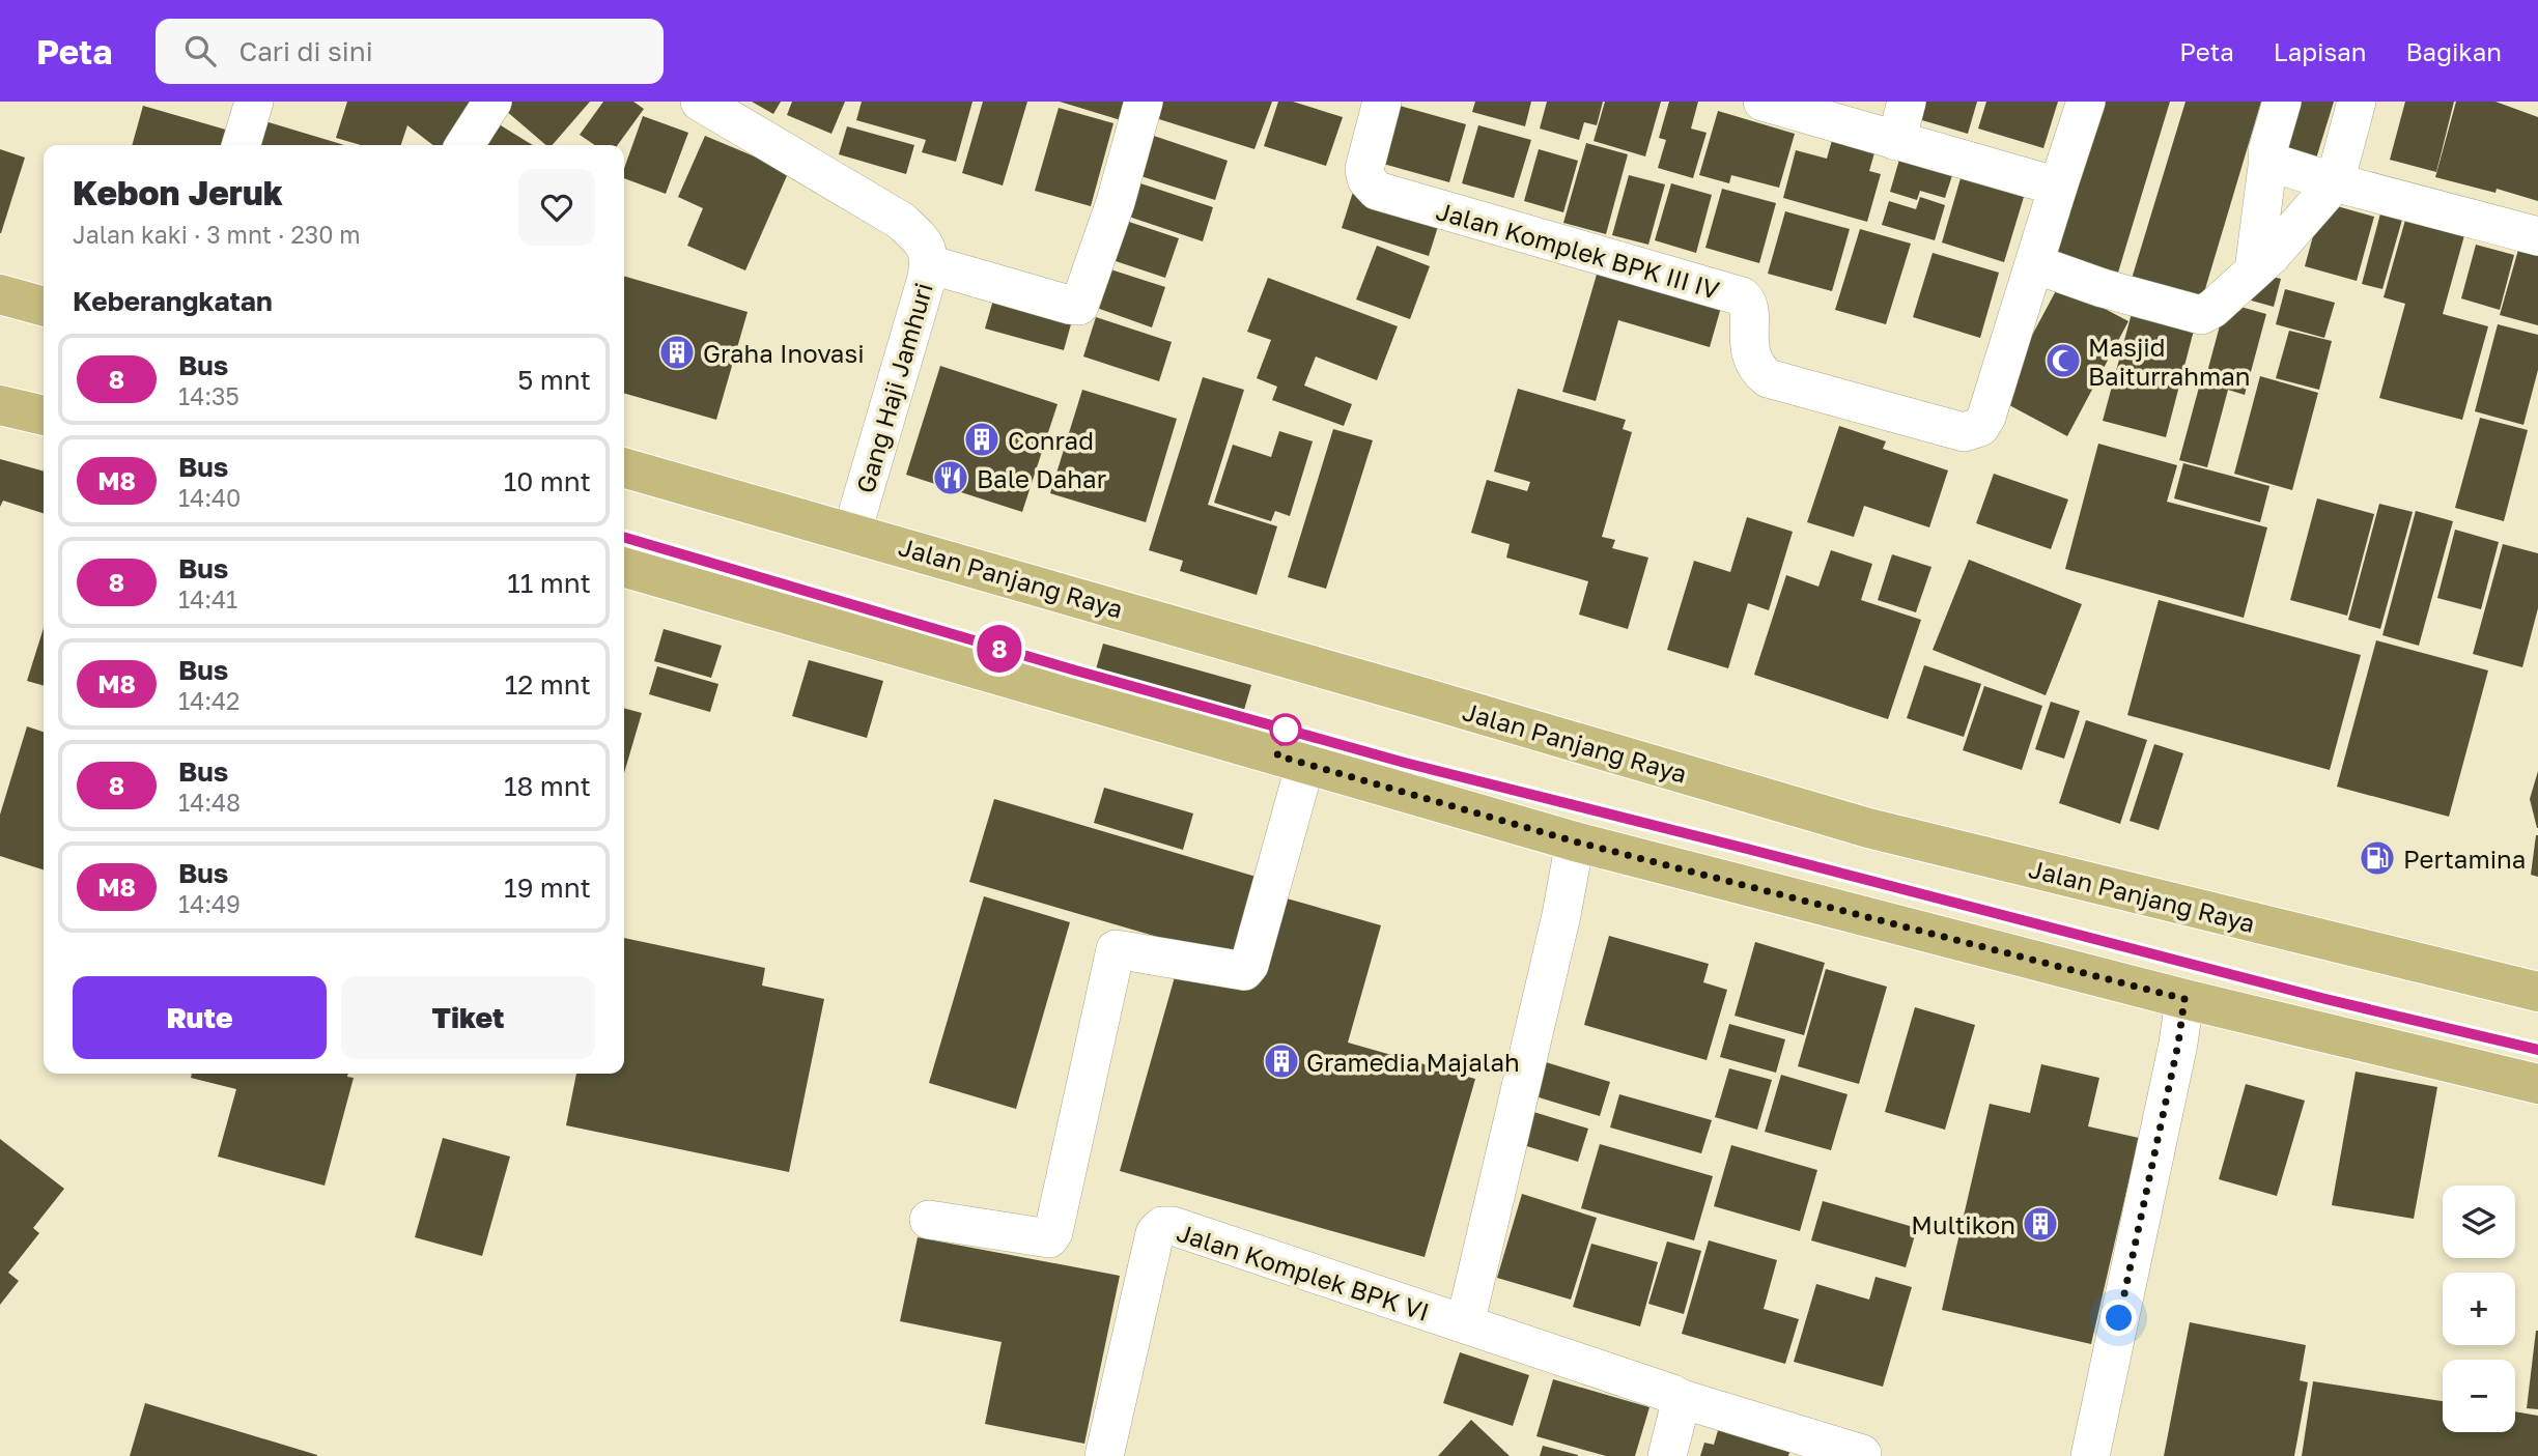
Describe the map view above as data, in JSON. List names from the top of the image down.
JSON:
{
  "streets": {
    "main road": ["Jalan Panjang Raya"],
    "street": ["Jalan Komplek BPK III IV", "Gang Haji Jamhuri", "Jalan Komplek BPK VI"]
  },
  "crossings": [
    ["Gang Haji Jamhuri", "Jalan Panjang Raya"]
  ],
  "places": {
    "building": [
      "Graha Inovasi",
      "Conrad",
      "Gramedia Majalah",
      "Multikon"
    ],
    "mosque": ["Masjid Baiturrahman"],
    "restaurant": ["Bale Dahar"],
    "fuel station": ["Pertamina"]
  },
  "lines": ["bus line 8"],
  "page": {
    "header": "Peta",
    "search": "Cari di sini",
    "nav": ["Peta", "Lapisan", "Bagikan"],
    "on_map": "8",
    "heading": [
      ["Kebon Jeruk", "Jalan kaki · 3 mnt · 230 m"],
      "Keberangkatan"
    ],
    "list": [
      {
        "mark": "8",
        "name": "Bus",
        "note": "14:35",
        "value": "5 mnt"
      },
      {
        "mark": "M8",
        "name": "Bus",
        "note": "14:40",
        "value": "10 mnt"
      },
      {
        "mark": "8",
        "name": "Bus",
        "note": "14:41",
        "value": "11 mnt"
      },
      {
        "mark": "M8",
        "name": "Bus",
        "note": "14:42",
        "value": "12 mnt"
      },
      {
        "mark": "8",
        "name": "Bus",
        "note": "14:48",
        "value": "18 mnt"
      },
      {
        "mark": "M8",
        "name": "Bus",
        "note": "14:49",
        "value": "19 mnt"
      }
    ],
    "buttons": ["Rute", "Tiket"],
    "map_buttons": ["+", "−"]
  }
}
